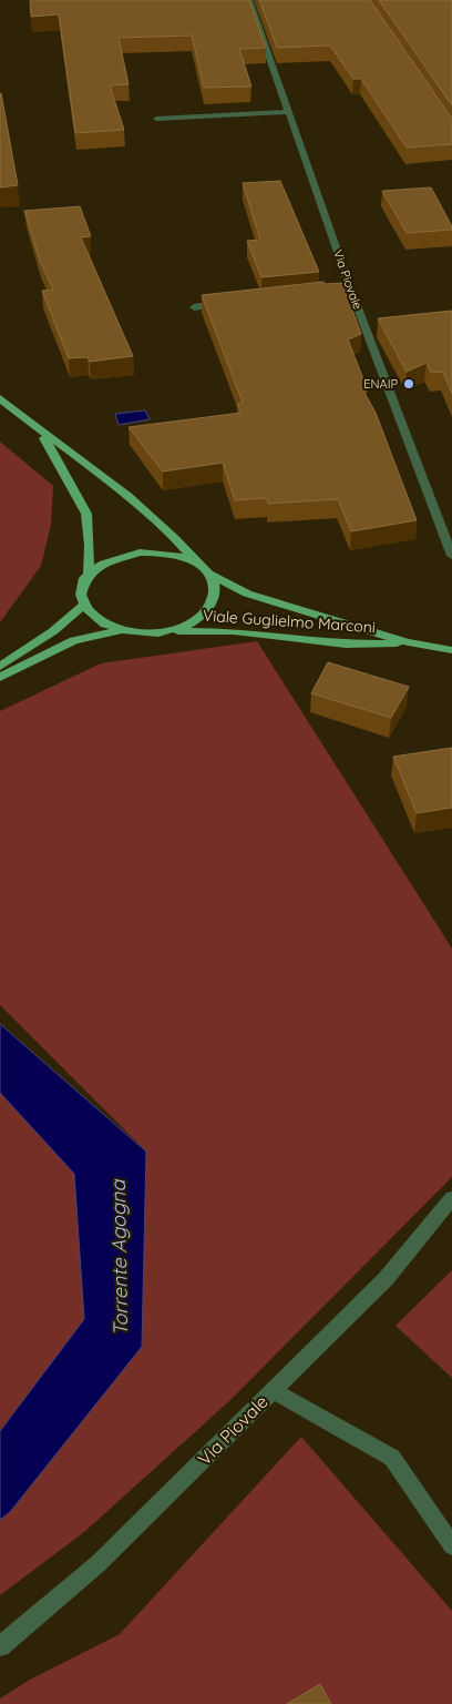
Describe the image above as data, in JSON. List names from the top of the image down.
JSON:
{
  "streets": {
    "main road": ["Viale Guglielmo Marconi"],
    "street": ["Via Piovale"]
  },
  "water": ["Torrente Agogna"],
  "places": ["ENAIP"]
}
